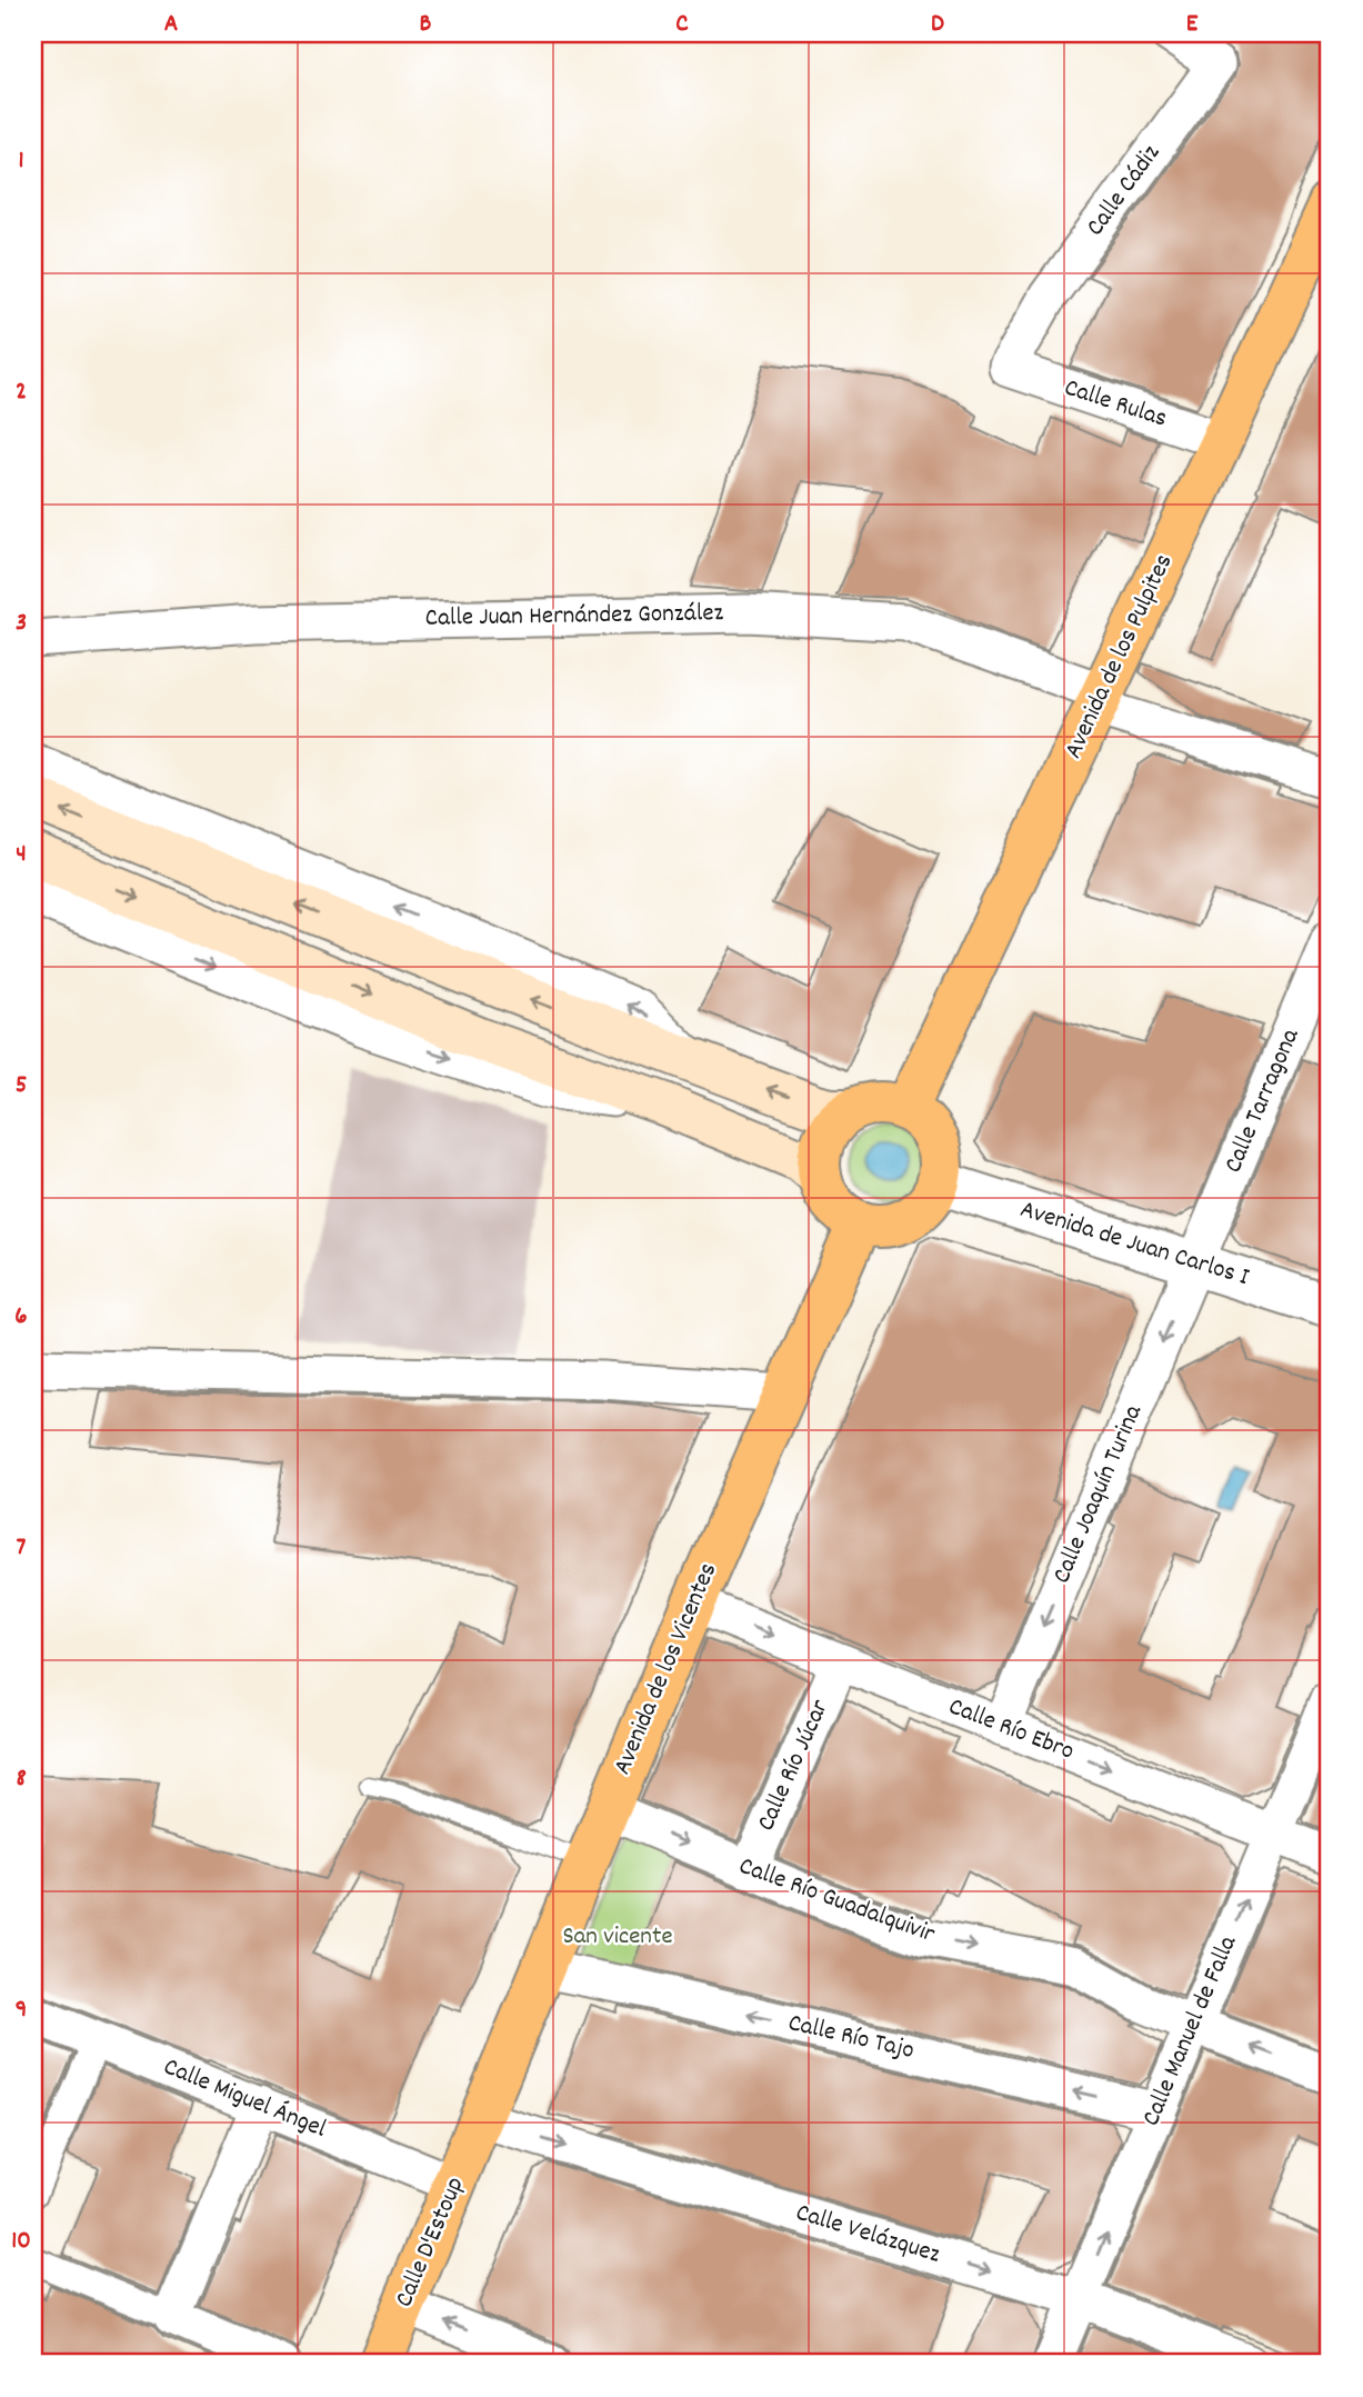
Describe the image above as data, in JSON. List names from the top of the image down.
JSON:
{
  "streets": {
    "main road": ["Avenida de los Pulpites", "Avenida de los Vicentes", "Calle D'Estoup"],
    "street": [
      "Calle Cádiz",
      "Calle Rulas",
      "Calle Juan Hernández González",
      "Calle Tarragona",
      "Avenida de Juan Carlos I",
      "Calle Joaquín Turina",
      "Calle Río Ebro",
      "Calle Río Júcar",
      "Calle Río Guadalquivir",
      "Calle Manuel de Falla",
      "Calle Río Tajo",
      "Calle Miguel Ángel",
      "Calle Velázquez"
    ]
  },
  "crossings": [
    ["Calle Cádiz", "Calle Rulas"],
    ["Calle Rulas", "Avenida de los Pulpites"],
    ["Calle Juan Hernández González", "Avenida de los Pulpites"],
    ["Avenida de los Pulpites", "Avenida de Juan Carlos I"],
    ["Avenida de los Pulpites", "Avenida de los Vicentes"],
    ["Calle Tarragona", "Avenida de Juan Carlos I"],
    ["Calle Tarragona", "Calle Joaquín Turina"],
    ["Avenida de Juan Carlos I", "Calle Joaquín Turina"],
    ["Avenida de Juan Carlos I", "Avenida de los Vicentes"],
    ["Calle Joaquín Turina", "Calle Río Ebro"],
    ["Avenida de los Vicentes", "Calle Río Ebro"],
    ["Avenida de los Vicentes", "Calle Río Guadalquivir"],
    ["Avenida de los Vicentes", "Calle Río Tajo"],
    ["Avenida de los Vicentes", "Calle Velázquez"],
    ["Avenida de los Vicentes", "Calle D'Estoup"],
    ["Calle Río Ebro", "Calle Río Júcar"],
    ["Calle Río Ebro", "Calle Manuel de Falla"],
    ["Calle Río Júcar", "Calle Río Guadalquivir"],
    ["Calle Río Guadalquivir", "Calle Manuel de Falla"],
    ["Calle Manuel de Falla", "Calle Río Tajo"],
    ["Calle Manuel de Falla", "Calle Velázquez"],
    ["Calle Miguel Ángel", "Calle D'Estoup"],
    ["Calle Velázquez", "Calle D'Estoup"]
  ],
  "one_way": [
    "Calle Joaquín Turina",
    "Calle Río Ebro",
    "Calle Manuel de Falla",
    "Calle Río Tajo",
    "Calle Velázquez"
  ],
  "parks": ["San vicente"],
  "grid": {
    "columns": [
      "A",
      "B",
      "C",
      "D",
      "E"
    ],
    "rows": [
      "1",
      "2",
      "3",
      "4",
      "5",
      "6",
      "7",
      "8",
      "9",
      "10"
    ]
  }
}
